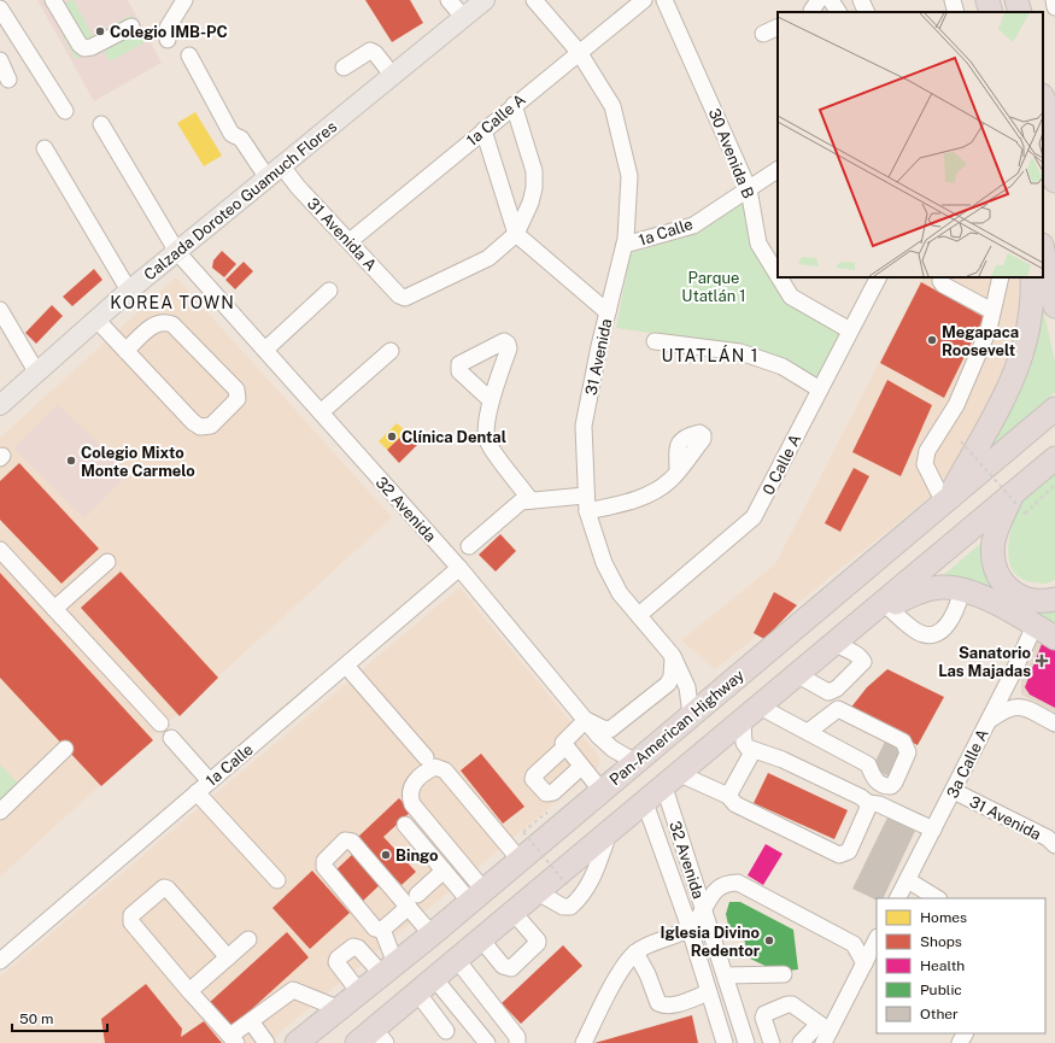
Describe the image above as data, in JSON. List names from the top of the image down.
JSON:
{
  "streets": {
    "highway": ["Pan-American Highway"],
    "main road": ["Calzada Doroteo Guamuch Flores"],
    "street": [
      "1a Calle A",
      "30 Avenida B",
      "1a Calle",
      "31 Avenida A",
      "31 Avenida",
      "0 Calle A",
      "32 Avenida",
      "3a Calle A"
    ]
  },
  "crossings": [
    ["1a Calle A", "31 Avenida A"],
    ["1a Calle A", "31 Avenida"],
    ["30 Avenida B", "1a Calle"],
    ["30 Avenida B", "0 Calle A"],
    ["Calzada Doroteo Guamuch Flores", "31 Avenida A"],
    ["Calzada Doroteo Guamuch Flores", "32 Avenida"],
    ["1a Calle", "31 Avenida"],
    ["1a Calle", "32 Avenida"],
    ["31 Avenida", "0 Calle A"],
    ["31 Avenida", "Pan-American Highway"],
    ["31 Avenida", "3a Calle A"],
    ["32 Avenida", "Pan-American Highway"]
  ],
  "districts": ["KOREA TOWN", "UTATLÁN 1"],
  "parks": ["Parque Utatlán 1"],
  "places": {
    "other": [
      "Colegio IMB-PC",
      "Megapaca Roosevelt",
      "Clínica Dental",
      "Colegio Mixto Monte Carmelo",
      "Bingo",
      "Iglesia Divino Redentor"
    ],
    "health": ["Sanatorio Las Majadas"]
  },
  "legend": [
    "Homes",
    "Shops",
    "Health",
    "Public",
    "Other"
  ],
  "scale_bar": "50 m"
}
